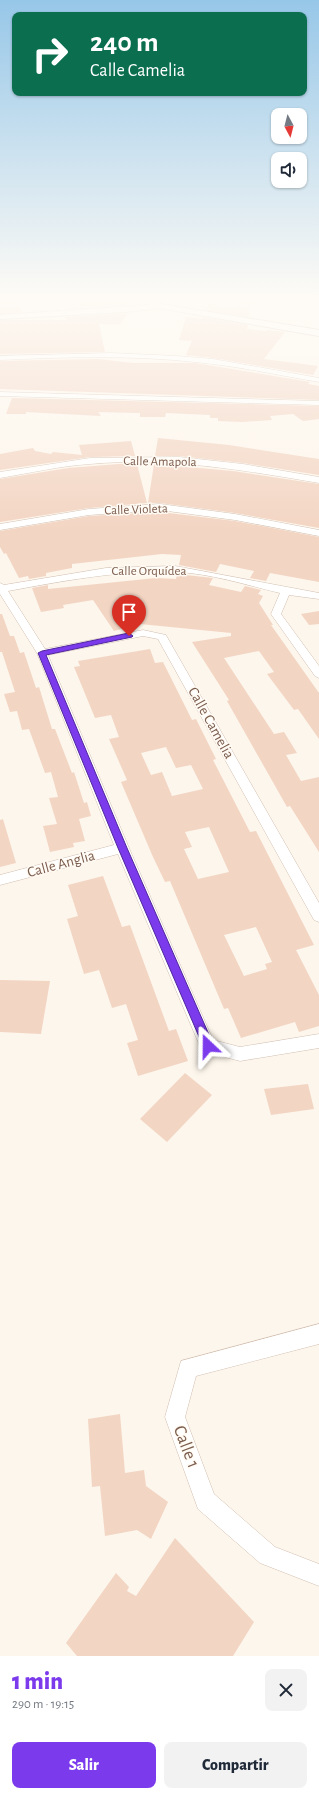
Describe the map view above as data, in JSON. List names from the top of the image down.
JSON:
{
  "streets": {
    "street": [
      "Calle Amapola",
      "Calle Violeta",
      "Calle Orquídea",
      "Calle Camelia",
      "Calle Anglia",
      "Calle 1"
    ]
  },
  "north": "bottom",
  "page": {
    "turn": ["240 m", "Calle Camelia"],
    "heading": ["1 min", "290 m · 19:15"],
    "buttons": ["Salir", "Compartir"]
  }
}
